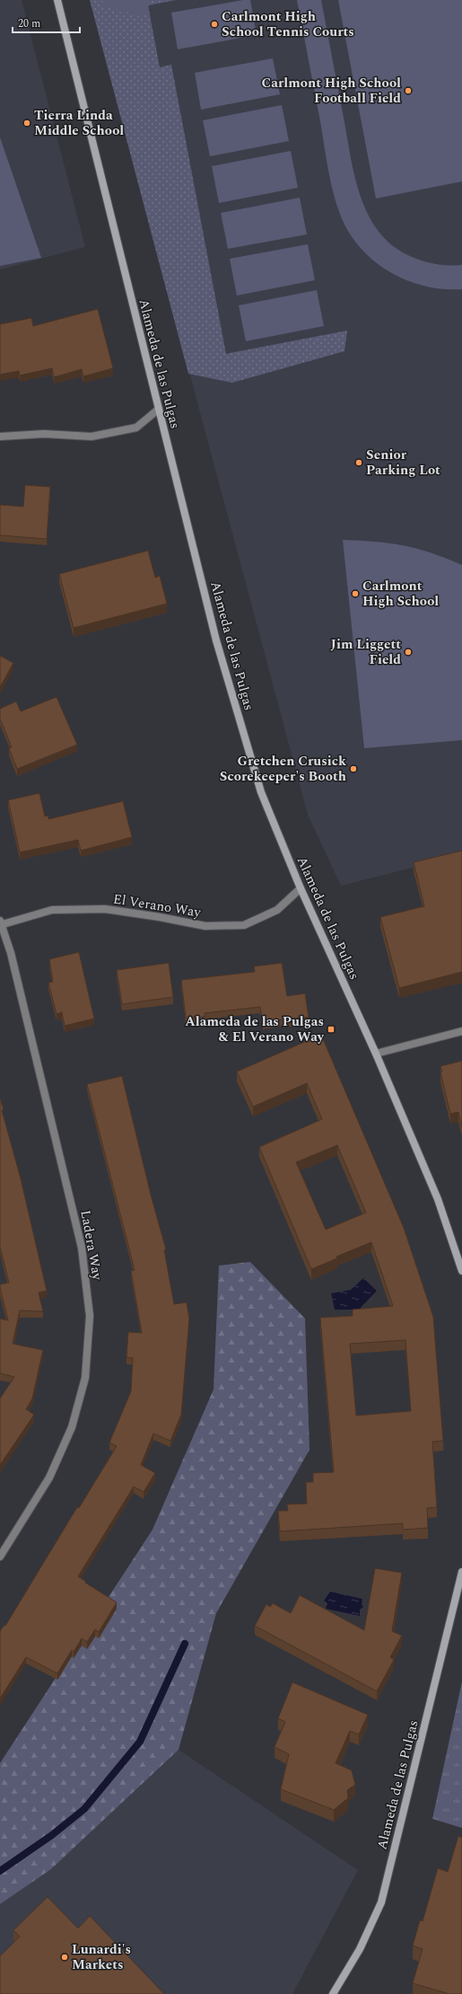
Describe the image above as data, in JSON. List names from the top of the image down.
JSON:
{
  "streets": {
    "main road": ["Alameda de las Pulgas"],
    "street": ["El Verano Way", "Ladera Way"]
  },
  "crossings": [
    ["Alameda de las Pulgas", "El Verano Way"],
    ["El Verano Way", "Ladera Way"]
  ],
  "places": {
    "other": [
      "Carlmont High School Tennis Courts",
      "Carlmont High School Football Field",
      "Tierra Linda Middle School",
      "Senior Parking Lot",
      "Carlmont High School",
      "Jim Liggett Field",
      "Gretchen Crusick Scorekeeper's Booth",
      "Lunardi's Markets"
    ],
    "transit": ["Alameda de las Pulgas & El Verano Way"]
  },
  "scale_bar": "20 m"
}
